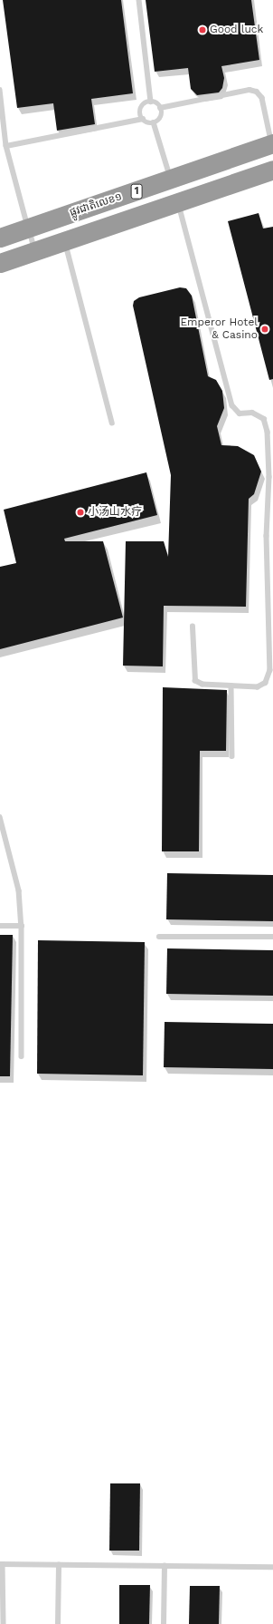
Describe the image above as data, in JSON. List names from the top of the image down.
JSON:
{
  "streets": {
    "highway": ["1", "ផ្លូវជាតិលេខ១"]
  },
  "places": ["Good luck", "Emperor Hotel & Casino", "小汤山水疗"]
}
